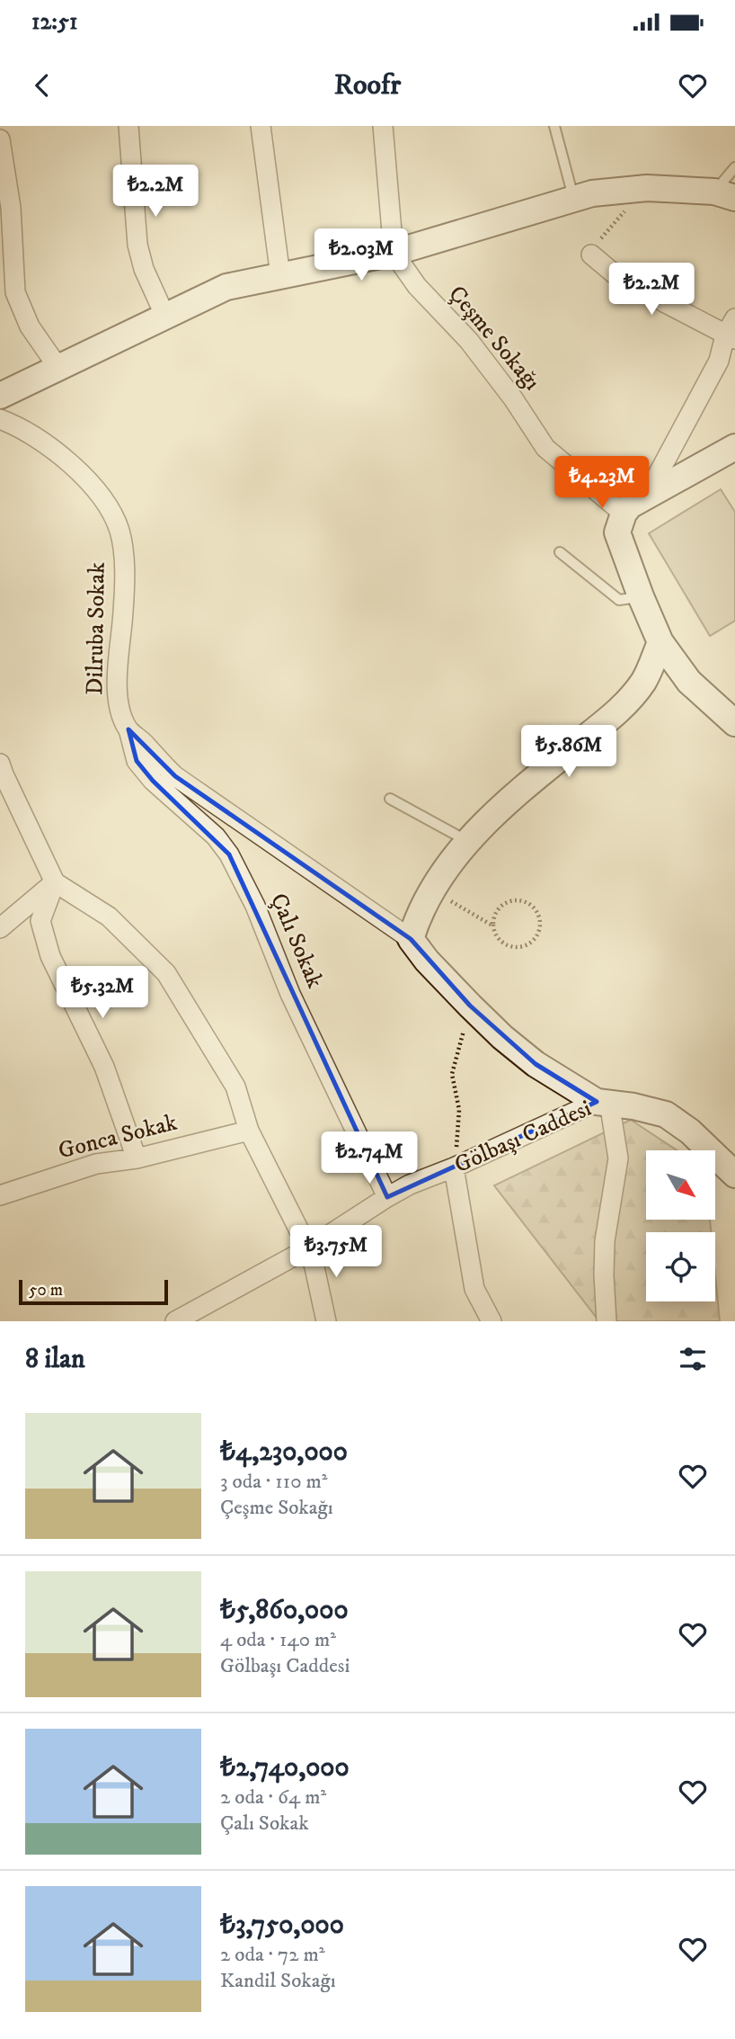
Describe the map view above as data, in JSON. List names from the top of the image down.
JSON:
{
  "streets": {
    "street": [
      "Çeşme Sokağı",
      "Dilruba Sokak",
      "Çalı Sokak",
      "Gonca Sokak",
      "Gölbaşı Caddesi"
    ]
  },
  "crossings": [
    ["Dilruba Sokak", "Çalı Sokak"],
    ["Çalı Sokak", "Gölbaşı Caddesi"]
  ],
  "scale_bar": "50 m",
  "north": "bottom right",
  "page": {
    "status": "12:51",
    "header": "Roofr",
    "price": [
      "₺2.2M",
      "₺2.03M",
      "₺2.2M",
      "₺4.23M",
      "₺5.86M",
      "₺5.32M",
      "₺2.74M",
      "₺3.75M"
    ],
    "scale": "50 m",
    "heading": "8 ilan",
    "list": [
      {
        "name": "₺4,230,000",
        "note": "3 oda · 110 m² · Çeşme Sokağı"
      },
      {
        "name": "₺5,860,000",
        "note": "4 oda · 140 m² · Gölbaşı Caddesi"
      },
      {
        "name": "₺2,740,000",
        "note": "2 oda · 64 m² · Çalı Sokak"
      },
      {
        "name": "₺3,750,000",
        "note": "2 oda · 72 m² · Kandil Sokağı"
      }
    ]
  }
}
